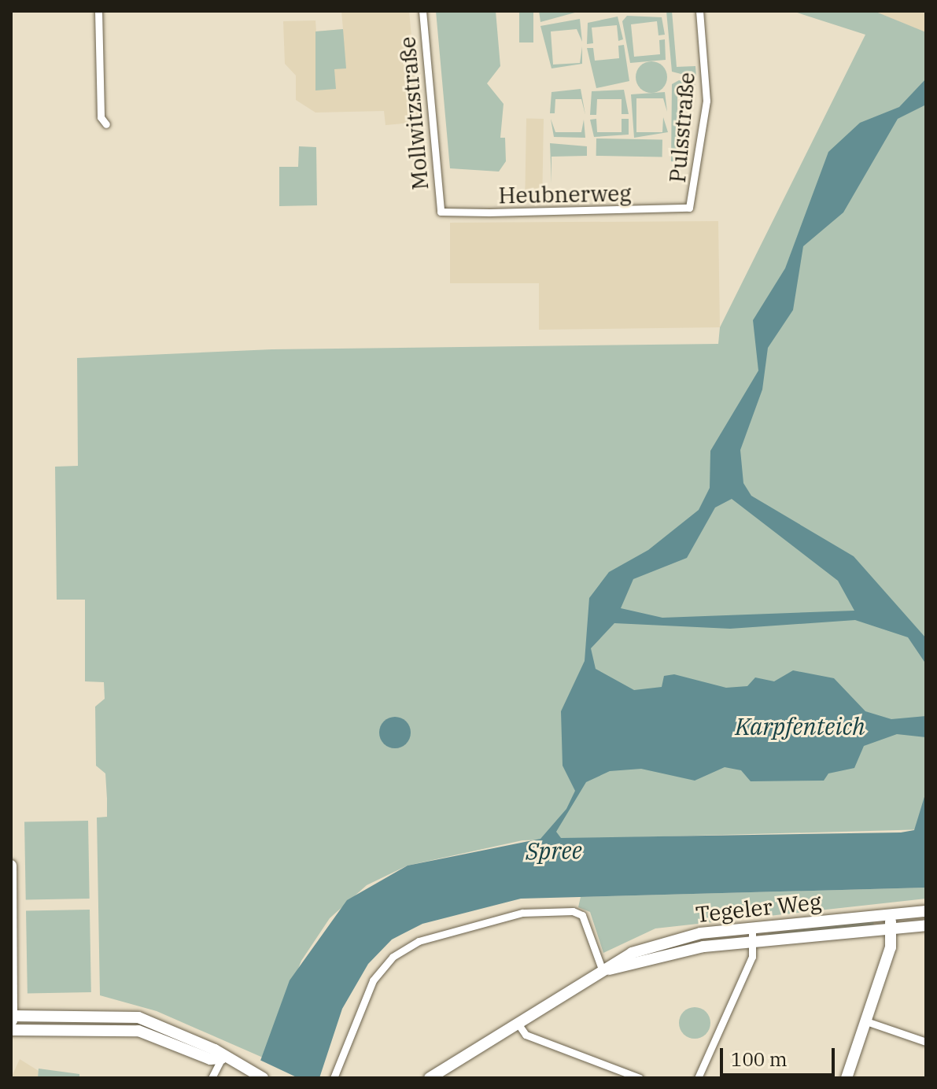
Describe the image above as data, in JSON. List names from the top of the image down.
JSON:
{
  "streets": {
    "main road": ["Tegeler Weg"],
    "street": ["Mollwitzstraße", "Pulsstraße", "Heubnerweg"]
  },
  "crossings": [
    ["Mollwitzstraße", "Heubnerweg"],
    ["Pulsstraße", "Heubnerweg"]
  ],
  "water": ["Karpfenteich", "Spree"],
  "scale_bar": "100 m"
}
